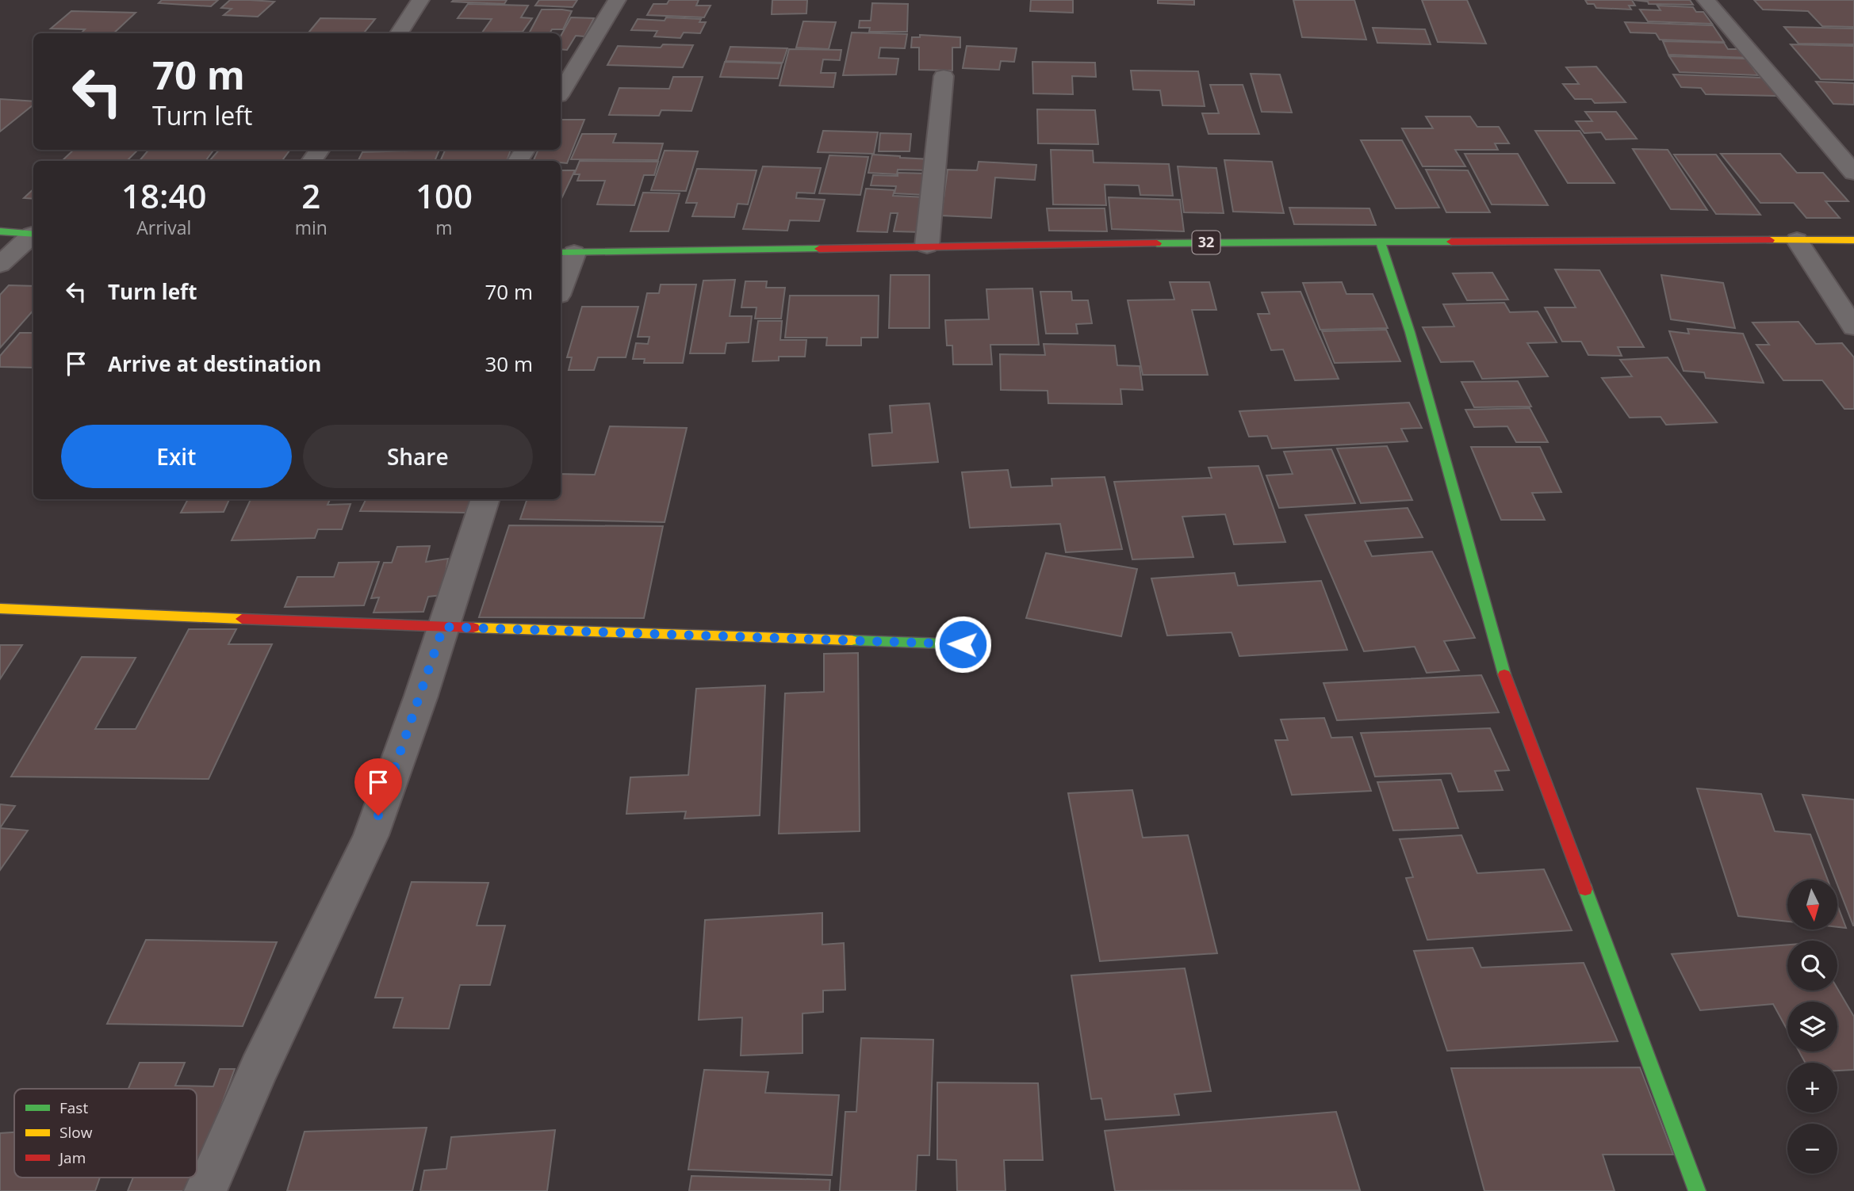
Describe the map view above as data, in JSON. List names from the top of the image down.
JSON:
{
  "streets": {
    "main road": ["32"]
  },
  "legend": ["Fast", "Slow", "Jam"],
  "north": "bottom",
  "page": {
    "turn": ["70 m", "Turn left"],
    "eta": [
      "18:40",
      "Arrival",
      "2",
      "min",
      "100",
      "m"
    ],
    "list": [
      {
        "name": "Turn left",
        "value": "70 m"
      },
      {
        "name": "Arrive at destination",
        "value": "30 m"
      }
    ],
    "buttons": ["Exit", "Share"],
    "map_buttons": ["+", "−"]
  }
}
